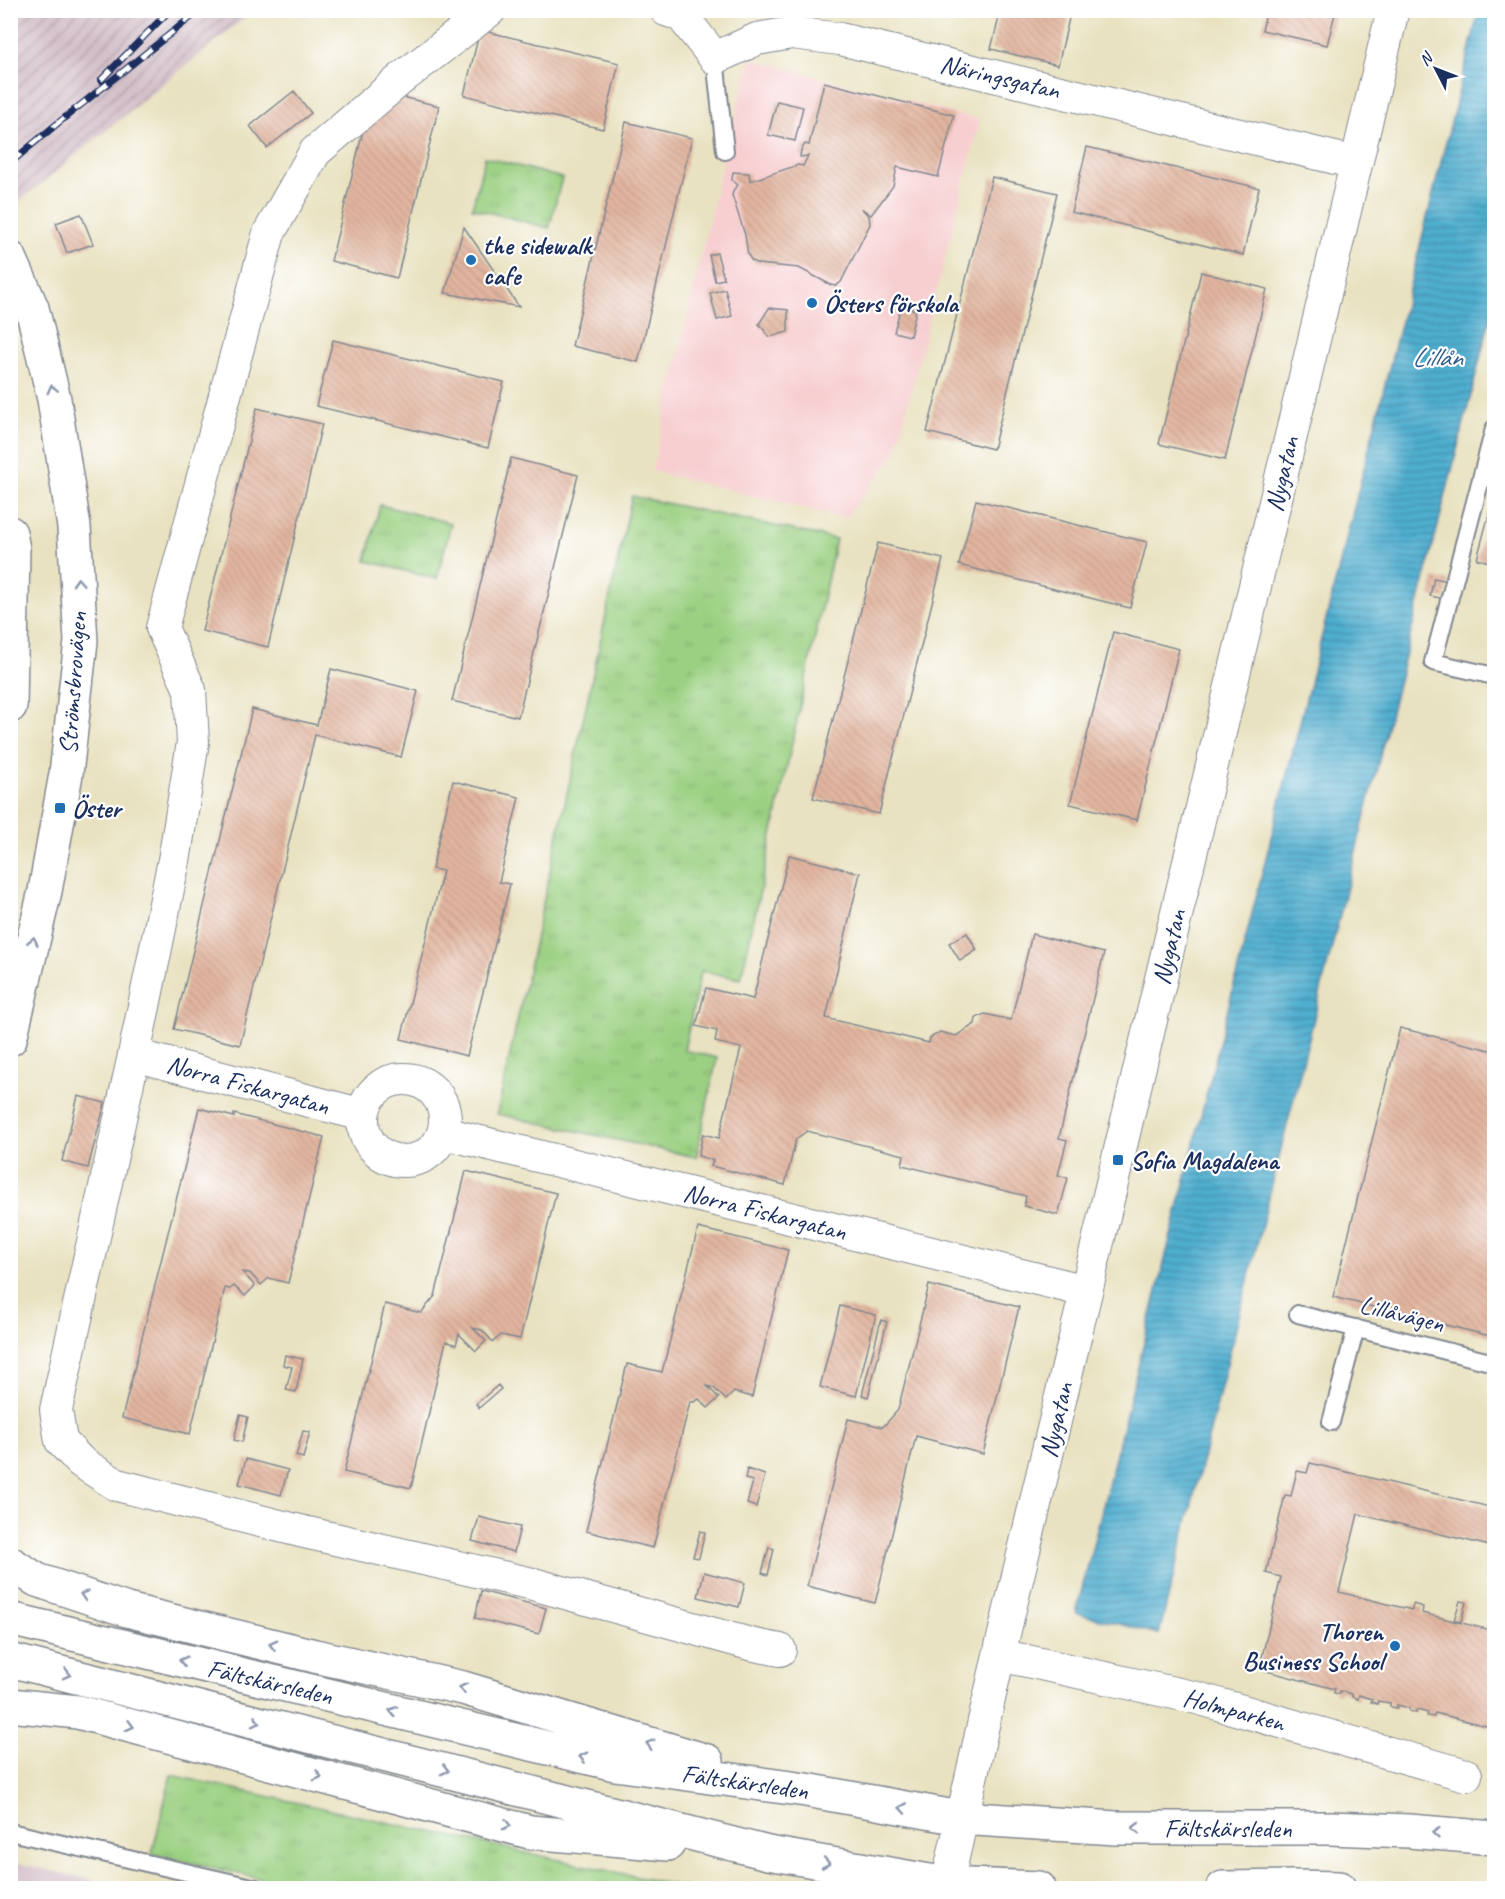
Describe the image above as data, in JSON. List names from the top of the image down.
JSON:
{
  "streets": {
    "main road": ["Strömsbrovägen", "Fältskärsleden"],
    "street": [
      "Näringsgatan",
      "Nygatan",
      "Norra Fiskargatan",
      "Holmparken"
    ],
    "lane": ["Lillåvägen"]
  },
  "crossings": [
    ["Näringsgatan", "Nygatan"],
    ["Nygatan", "Norra Fiskargatan"],
    ["Nygatan", "Fältskärsleden"],
    ["Nygatan", "Holmparken"]
  ],
  "one_way": ["Strömsbrovägen"],
  "water": ["Lillån"],
  "places": {
    "other": ["the sidewalk cafe", "Östers förskola", "Thoren Business School"],
    "transit": ["Öster", "Sofia Magdalena"]
  },
  "north": "top left"
}
